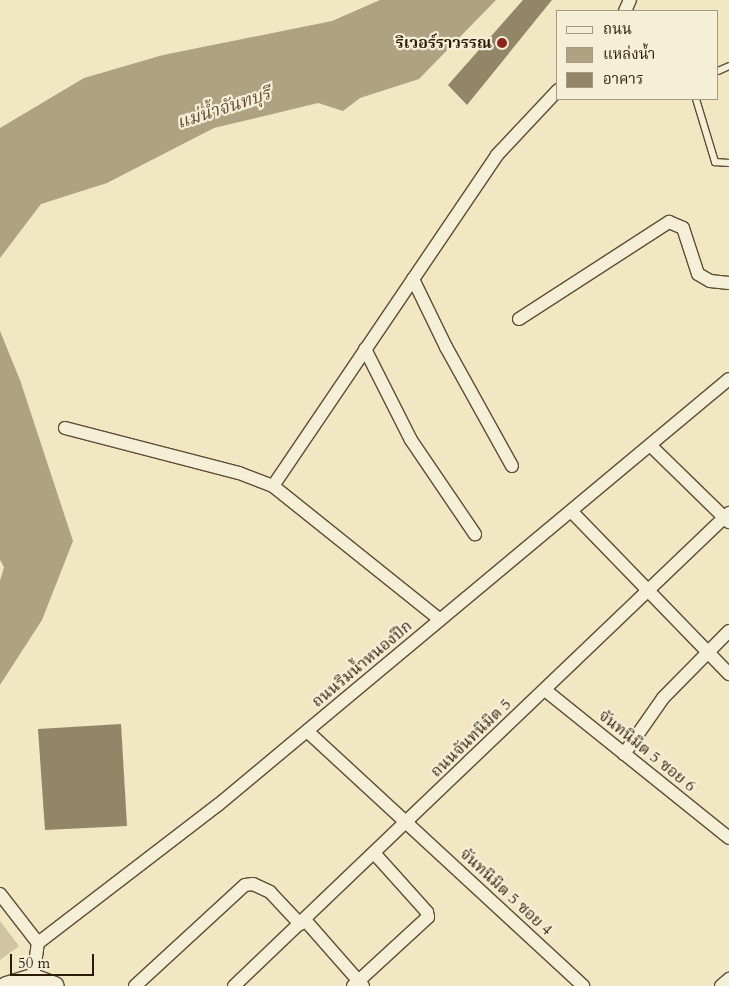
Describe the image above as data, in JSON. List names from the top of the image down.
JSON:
{
  "streets": {
    "street": [
      "ถนนริมน้ำหนองปึก",
      "ถนนจันทนิมิต 5",
      "จันทนิมิต 5 ซอย 6",
      "จันทนิมิต 5 ซอย 4"
    ]
  },
  "crossings": [
    ["ถนนริมน้ำหนองปึก", "จันทนิมิต 5 ซอย 4"],
    ["ถนนจันทนิมิต 5", "จันทนิมิต 5 ซอย 6"],
    ["ถนนจันทนิมิต 5", "จันทนิมิต 5 ซอย 4"]
  ],
  "water": ["แม่น้ำจันทบุรี"],
  "places": ["ริเวอร์ราวรรณ"],
  "legend": ["ถนน", "แหล่งน้ำ", "อาคาร"],
  "scale_bar": "50 m"
}
